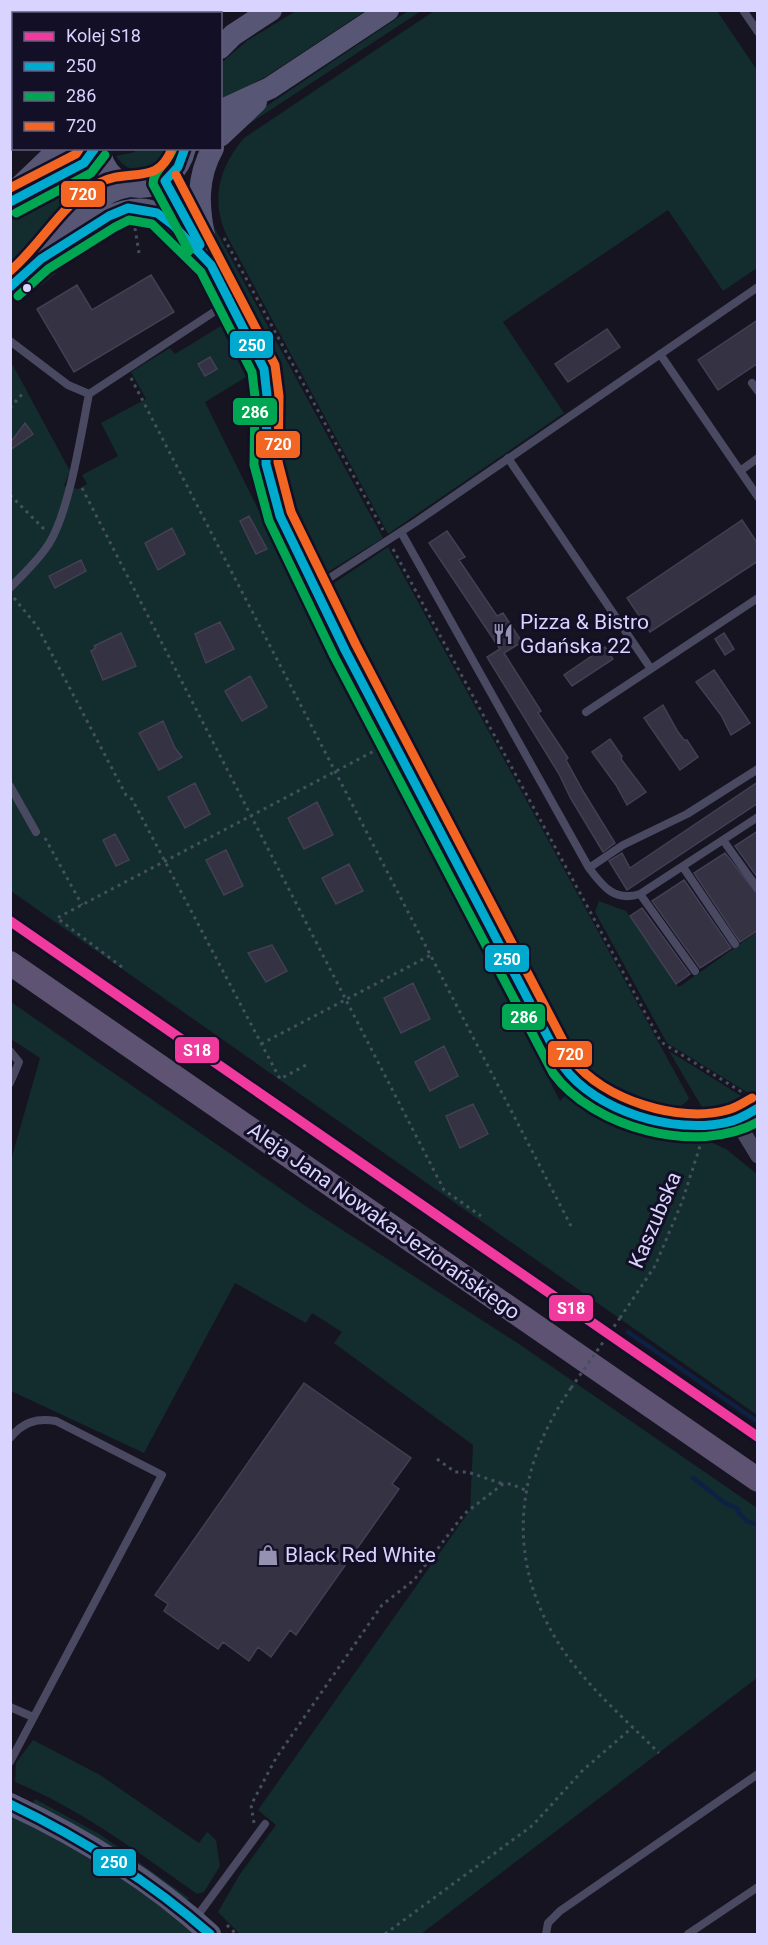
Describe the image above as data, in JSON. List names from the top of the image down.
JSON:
{
  "streets": {
    "main road": ["Aleja Jana Nowaka-Jeziorańskiego"],
    "path": ["Kaszubska"]
  },
  "places": {
    "restaurant": ["Pizza & Bistro Gdańska 22"],
    "shop": ["Black Red White"]
  },
  "lines": [
    "transit line 250",
    "transit line 286",
    "transit line 720",
    "rail line S18"
  ],
  "legend": [
    "Kolej S18",
    "250",
    "286",
    "720"
  ]
}
